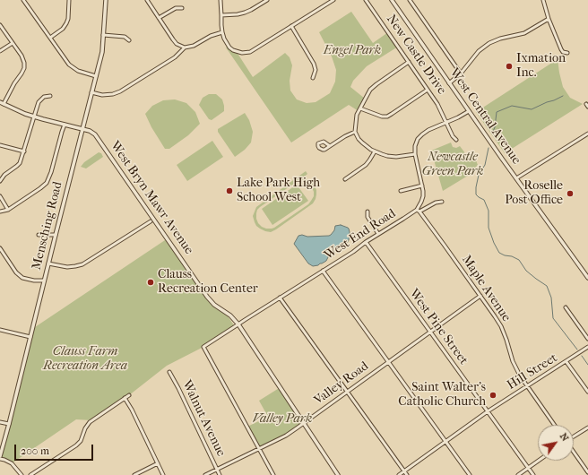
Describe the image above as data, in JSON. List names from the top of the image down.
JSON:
{
  "streets": {
    "street": [
      "New Castle Drive",
      "West Central Avenue",
      "West Bryn Mawr Avenue",
      "Mensching Road",
      "West End Road",
      "Maple Avenue",
      "West Pine Street",
      "Hill Street",
      "Valley Road",
      "Walnut Avenue"
    ]
  },
  "crossings": [
    ["West Bryn Mawr Avenue", "Mensching Road"],
    ["West Bryn Mawr Avenue", "West End Road"],
    ["West Bryn Mawr Avenue", "Valley Road"],
    ["West End Road", "West Pine Street"],
    ["West End Road", "Valley Road"],
    ["Maple Avenue", "Hill Street"],
    ["Maple Avenue", "Valley Road"],
    ["West Pine Street", "Hill Street"],
    ["West Pine Street", "Valley Road"],
    ["Valley Road", "Walnut Avenue"]
  ],
  "parks": [
    "Engel Park",
    "Newcastle Green Park",
    "Clauss Farm Recreation Area",
    "Valley Park"
  ],
  "places": [
    "Ixmation Inc.",
    "Lake Park High School West",
    "Roselle Post Office",
    "Clauss Recreation Center",
    "Saint Walter's Catholic Church"
  ],
  "scale_bar": "200 m",
  "north": "top right"
}
